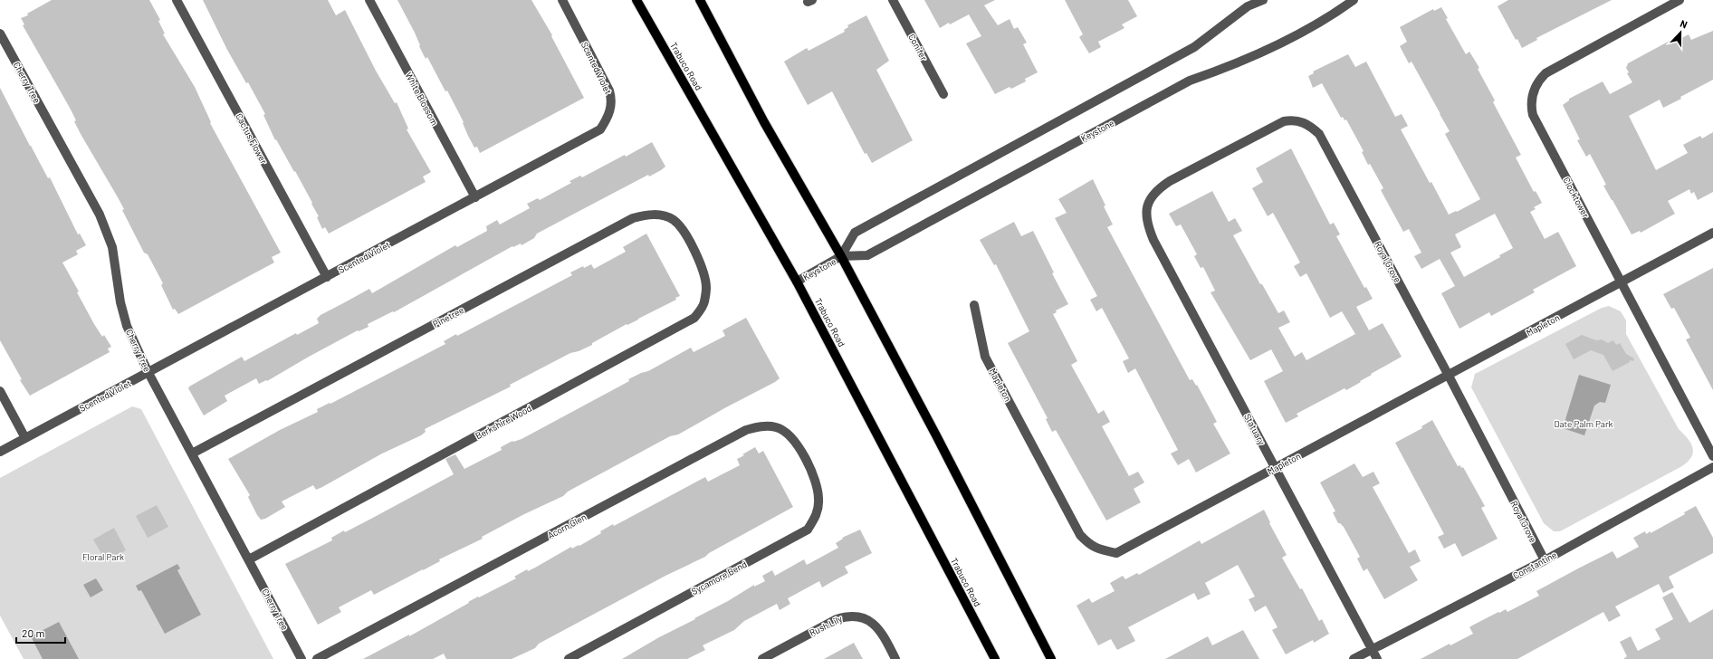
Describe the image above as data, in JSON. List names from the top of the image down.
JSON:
{
  "streets": {
    "main road": ["Trabuco Road"],
    "street": [
      "Conifer",
      "Scented Violet",
      "Cherry Tree",
      "White Blossom",
      "Keystone",
      "Cactus Flower",
      "Clocktower",
      "Royal Grove",
      "Pinetree",
      "Mapleton",
      "Berkshire Wood",
      "Statuary",
      "Acorn Glen",
      "Constantine",
      "Sycamore Bend",
      "Rush Lily"
    ]
  },
  "crossings": [
    ["Trabuco Road", "Keystone"],
    ["Scented Violet", "Cherry Tree"],
    ["Scented Violet", "White Blossom"],
    ["Scented Violet", "Cactus Flower"],
    ["Cherry Tree", "Pinetree"],
    ["Cherry Tree", "Berkshire Wood"],
    ["Clocktower", "Mapleton"],
    ["Royal Grove", "Mapleton"],
    ["Royal Grove", "Statuary"],
    ["Royal Grove", "Constantine"],
    ["Pinetree", "Berkshire Wood"],
    ["Mapleton", "Statuary"],
    ["Statuary", "Constantine"],
    ["Acorn Glen", "Sycamore Bend"]
  ],
  "parks": ["Date Palm Park", "Floral Park"],
  "scale_bar": "20 m",
  "north": "top"
}
